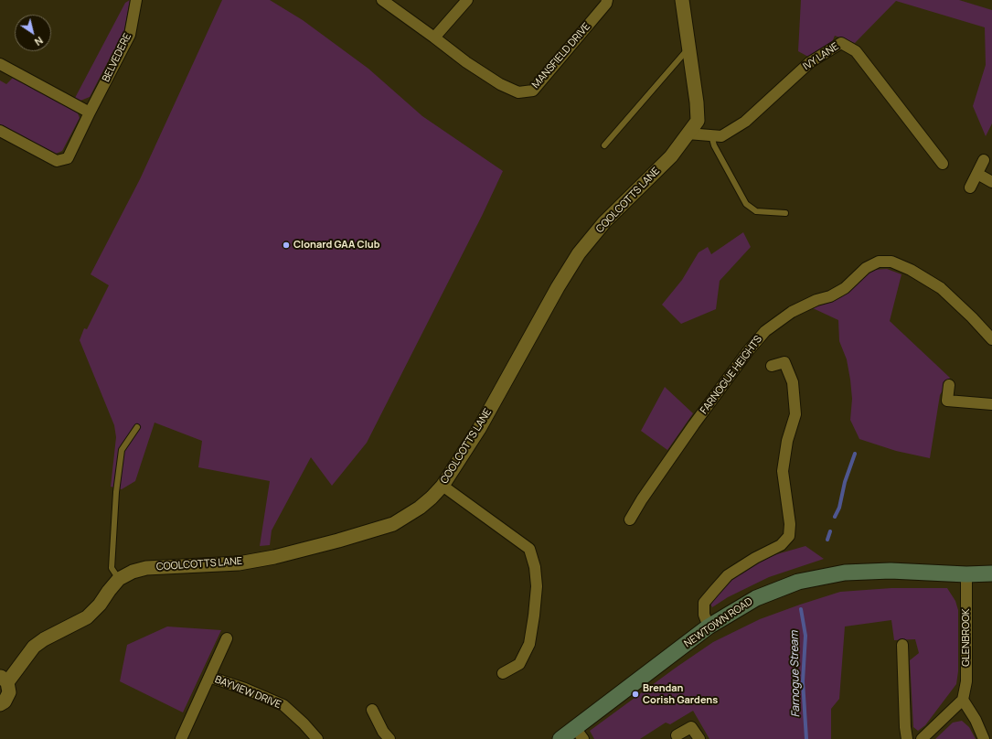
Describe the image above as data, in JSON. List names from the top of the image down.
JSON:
{
  "streets": {
    "main road": ["NEWTOWN ROAD"],
    "street": [
      "MANSFIELD DRIVE",
      "IVY LANE",
      "BELVEDERE",
      "COOLCOTTS LANE",
      "FARNOGUE HEIGHTS",
      "GLENBROOK",
      "BAYVIEW DRIVE"
    ]
  },
  "crossings": [
    ["IVY LANE", "COOLCOTTS LANE"],
    ["NEWTOWN ROAD", "GLENBROOK"]
  ],
  "water": ["Farnogue Stream"],
  "places": ["Clonard GAA Club", "Brendan Corish Gardens"],
  "north": "bottom right"
}
